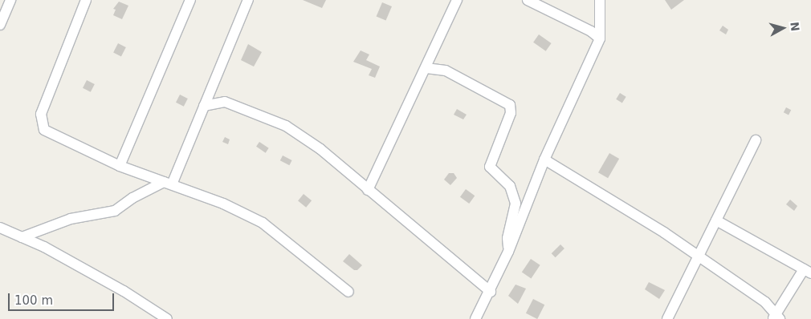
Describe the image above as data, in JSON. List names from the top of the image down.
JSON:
{
  "scale_bar": "100 m",
  "north": "right"
}
